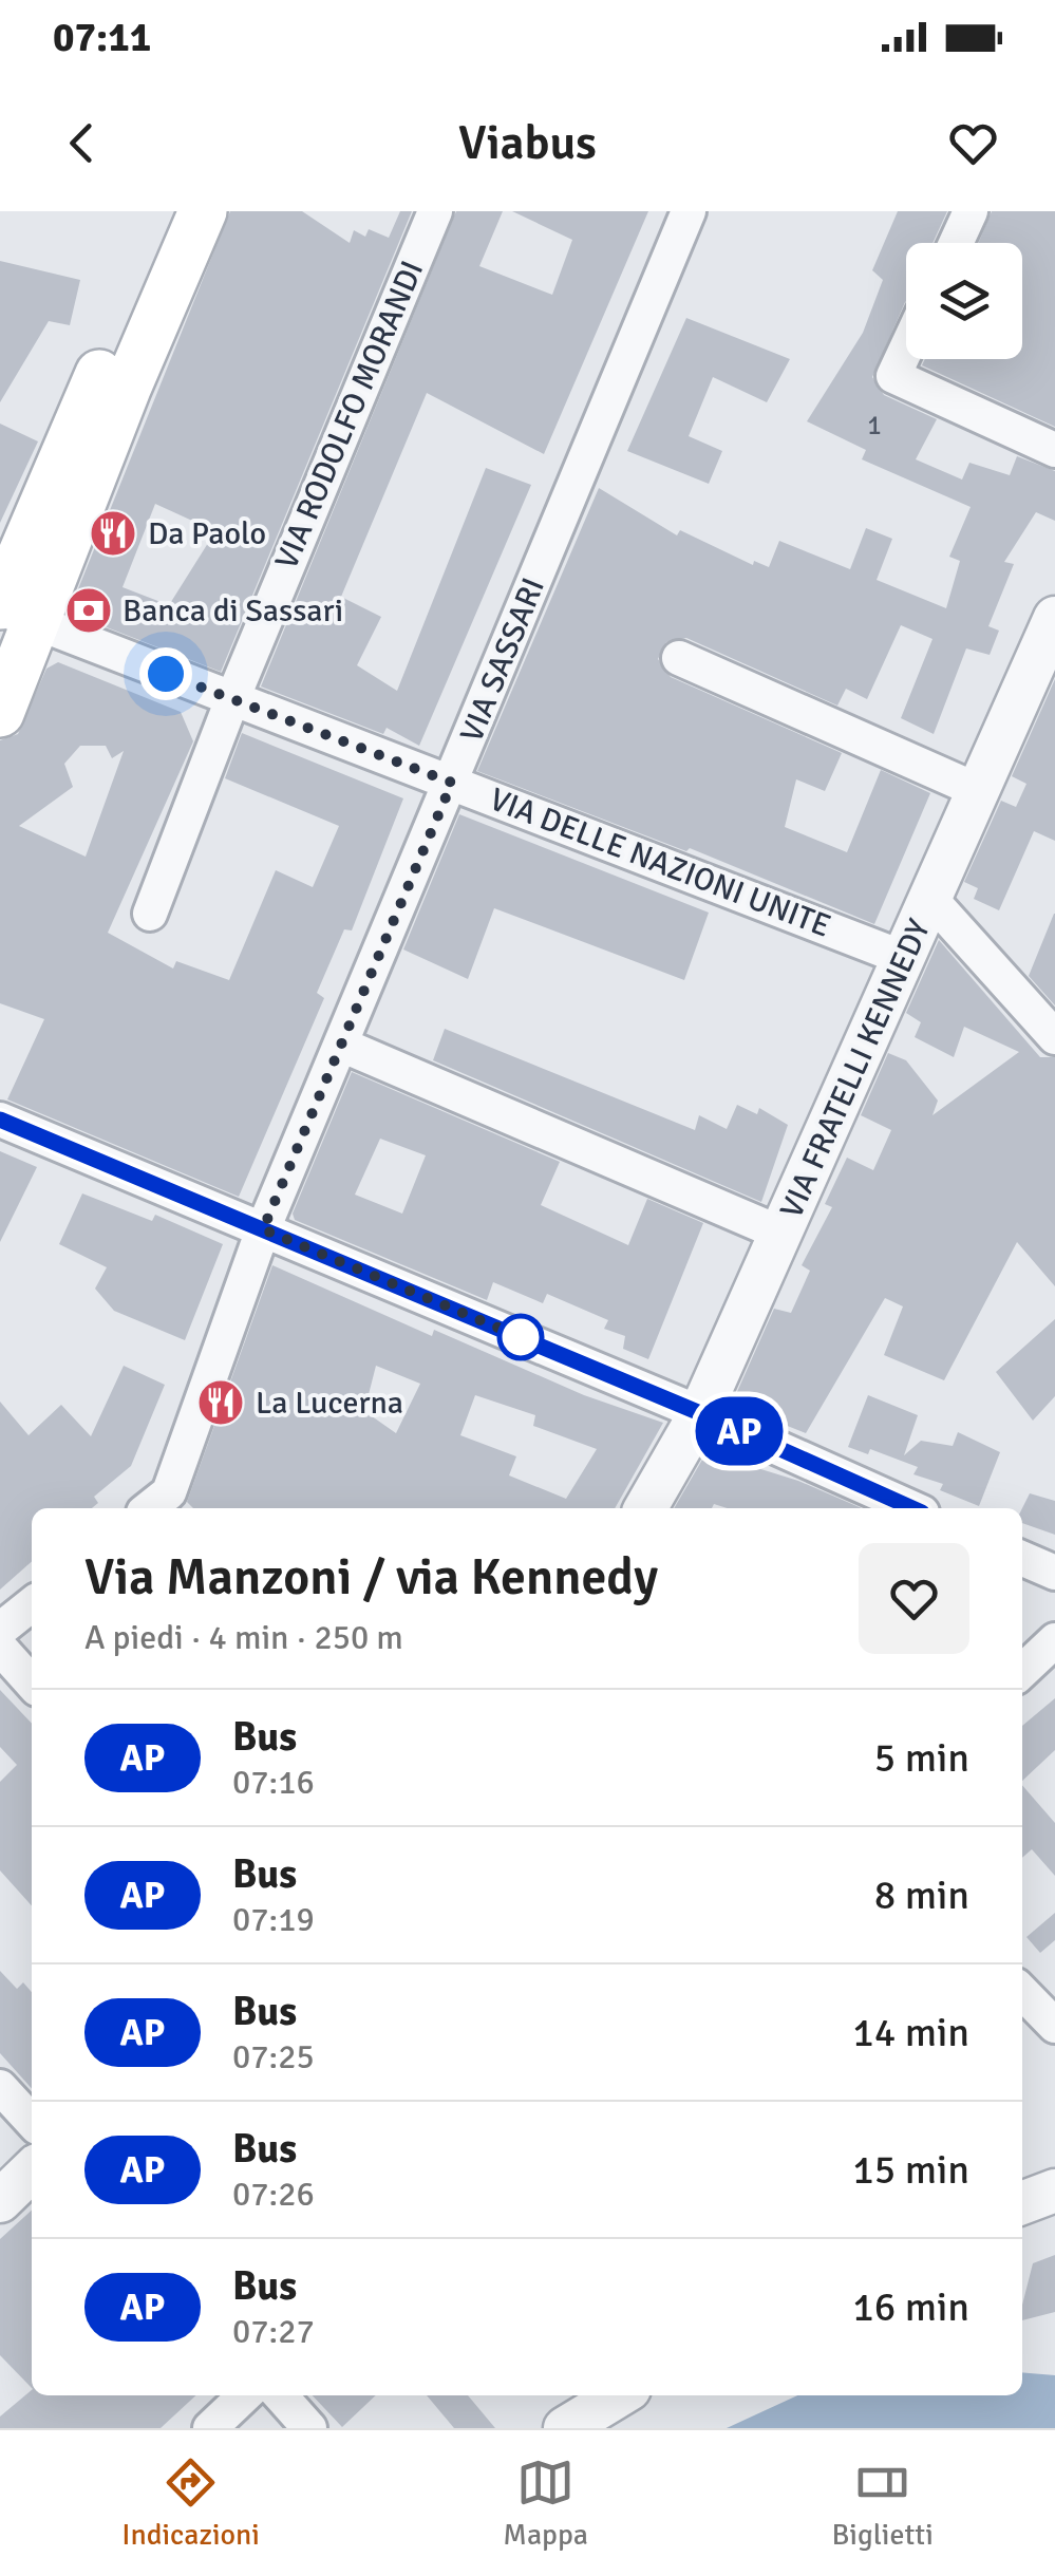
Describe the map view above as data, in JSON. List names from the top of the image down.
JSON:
{
  "streets": {
    "street": [
      "VIA RODOLFO MORANDI",
      "VIA SASSARI",
      "VIA DELLE NAZIONI UNITE",
      "VIA FRATELLI KENNEDY"
    ]
  },
  "crossings": [
    ["VIA RODOLFO MORANDI", "VIA DELLE NAZIONI UNITE"],
    ["VIA SASSARI", "VIA DELLE NAZIONI UNITE"],
    ["VIA DELLE NAZIONI UNITE", "VIA FRATELLI KENNEDY"]
  ],
  "places": {
    "restaurant": ["Da Paolo", "La Lucerna"],
    "bank": ["Banca di Sassari"]
  },
  "lines": ["bus line AP"],
  "house_numbers": ["1"],
  "page": {
    "status": "07:11",
    "header": "Viabus",
    "on_map": "AP",
    "heading": ["Via Manzoni / via Kennedy", "A piedi · 4 min · 250 m"],
    "list": [
      {
        "mark": "AP",
        "name": "Bus",
        "note": "07:16",
        "value": "5 min"
      },
      {
        "mark": "AP",
        "name": "Bus",
        "note": "07:19",
        "value": "8 min"
      },
      {
        "mark": "AP",
        "name": "Bus",
        "note": "07:25",
        "value": "14 min"
      },
      {
        "mark": "AP",
        "name": "Bus",
        "note": "07:26",
        "value": "15 min"
      },
      {
        "mark": "AP",
        "name": "Bus",
        "note": "07:27",
        "value": "16 min"
      }
    ],
    "tabs": ["Indicazioni", "Mappa", "Biglietti"]
  }
}
